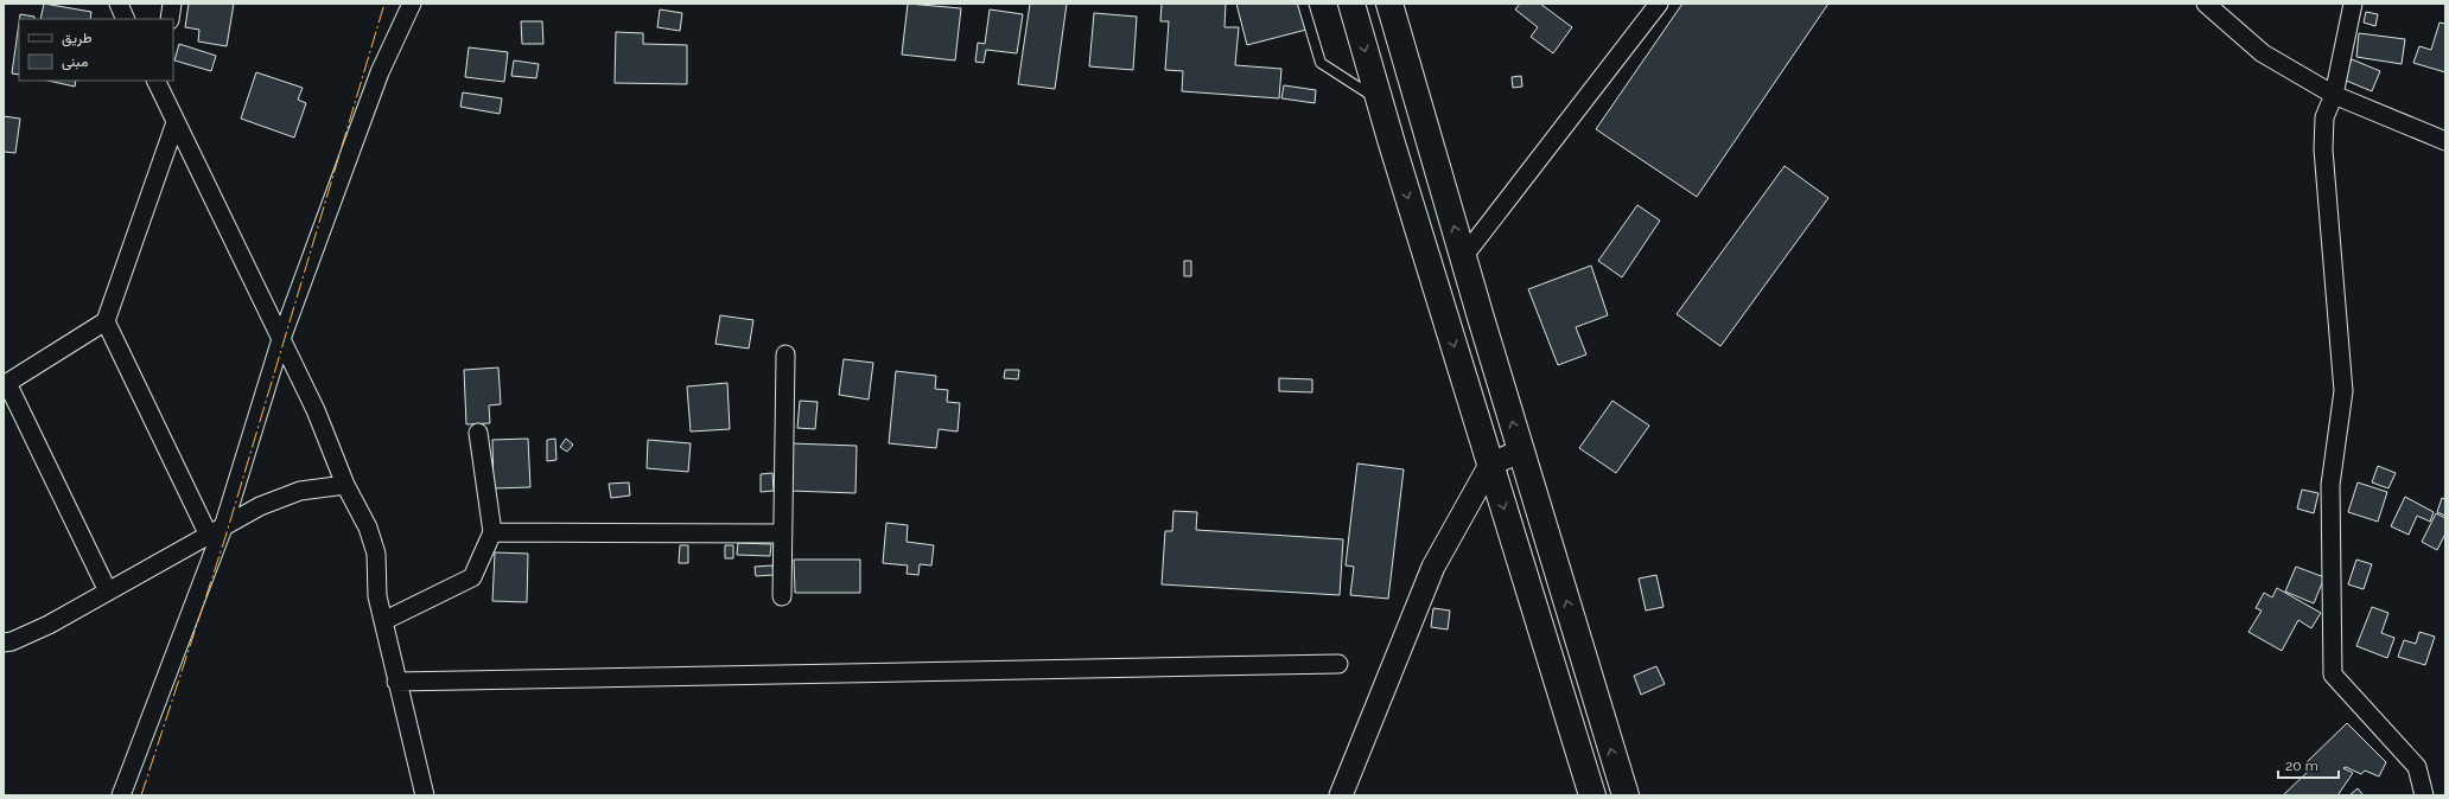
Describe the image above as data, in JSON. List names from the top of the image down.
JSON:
{
  "legend": ["طريق", "مبنى"],
  "scale_bar": "20 m"
}
